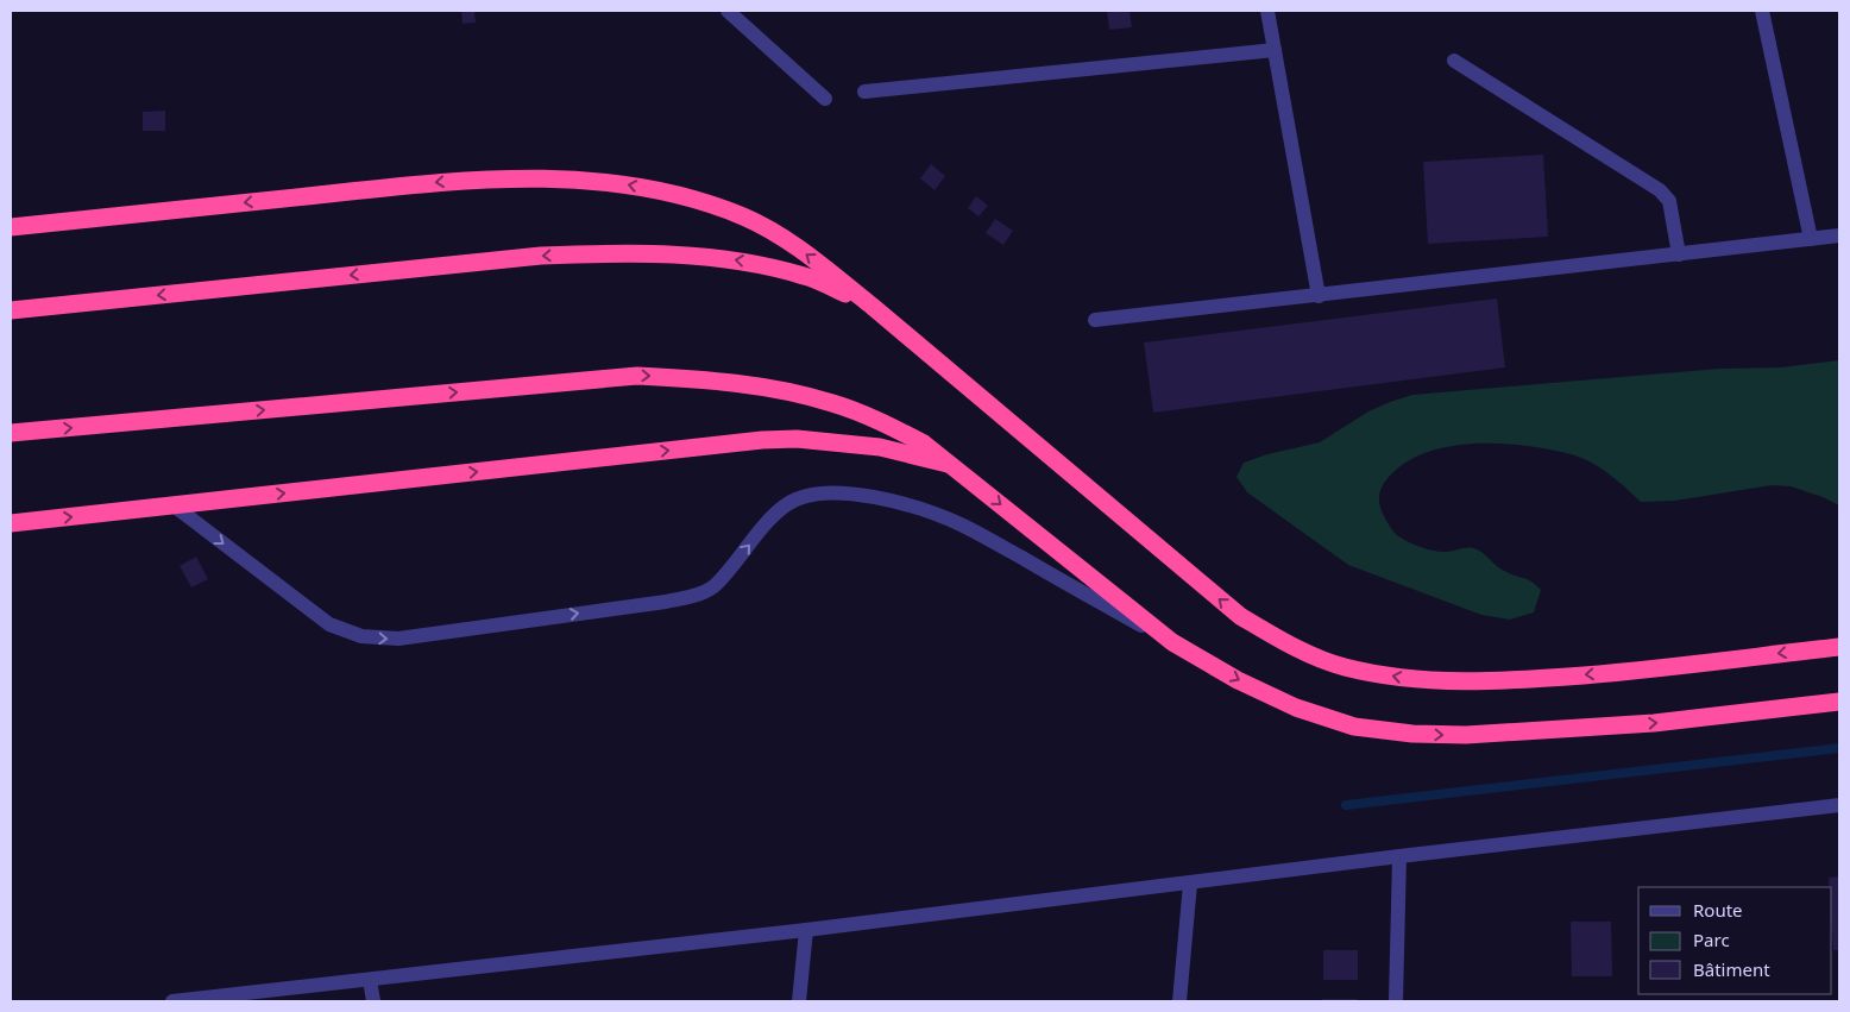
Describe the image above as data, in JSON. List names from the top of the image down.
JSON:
{
  "legend": ["Route", "Parc", "Bâtiment"]
}
